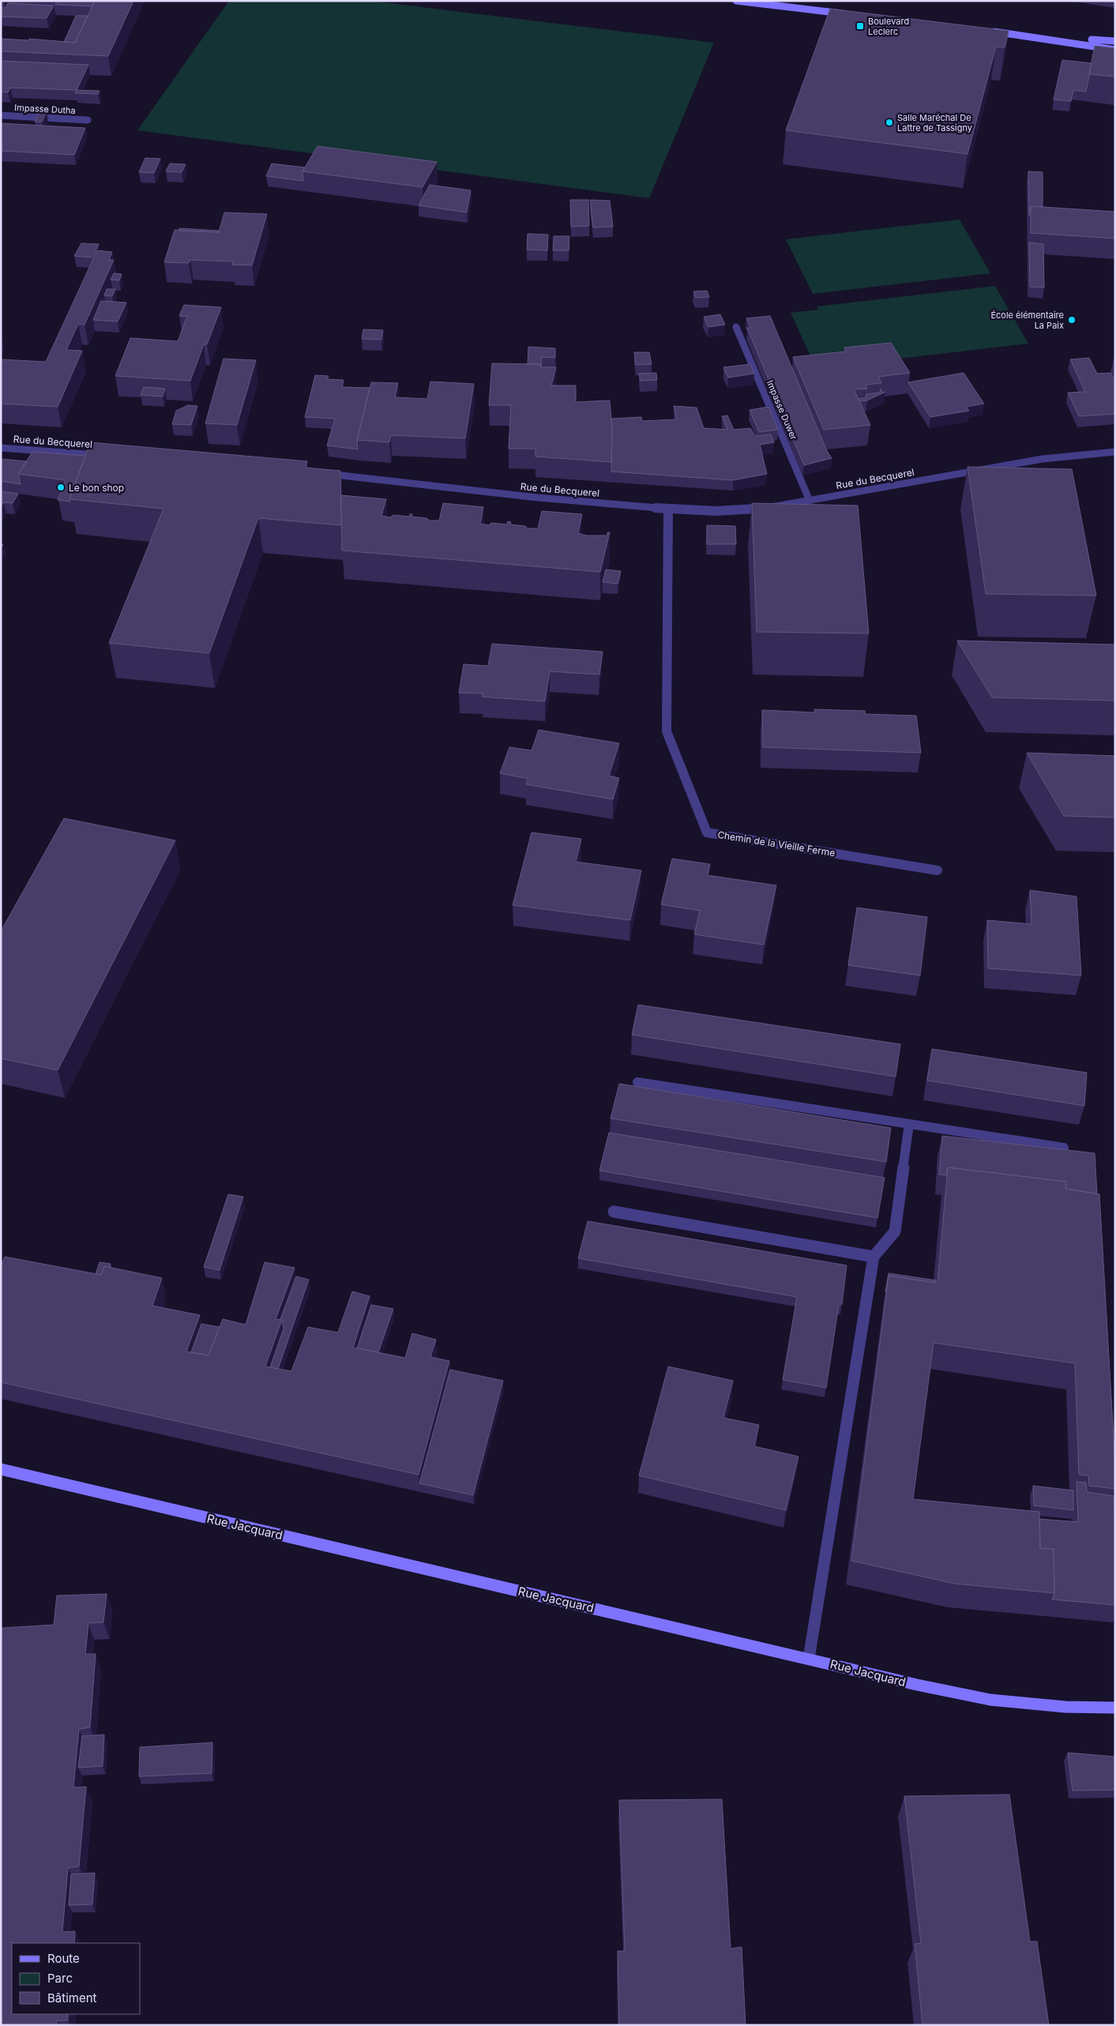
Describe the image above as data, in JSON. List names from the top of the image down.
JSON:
{
  "streets": {
    "street": [
      "Impasse Dutha",
      "Impasse Duwer",
      "Rue du Becquerel",
      "Chemin de la Vieille Ferme",
      "Rue Jacquard"
    ]
  },
  "crossings": [
    ["Impasse Duwer", "Rue du Becquerel"],
    ["Rue du Becquerel", "Chemin de la Vieille Ferme"]
  ],
  "places": {
    "transit": ["Boulevard Leclerc"],
    "other": ["Salle Maréchal De Lattre de Tassigny", "École élémentaire La Paix", "Le bon shop"]
  },
  "legend": ["Route", "Parc", "Bâtiment"]
}
